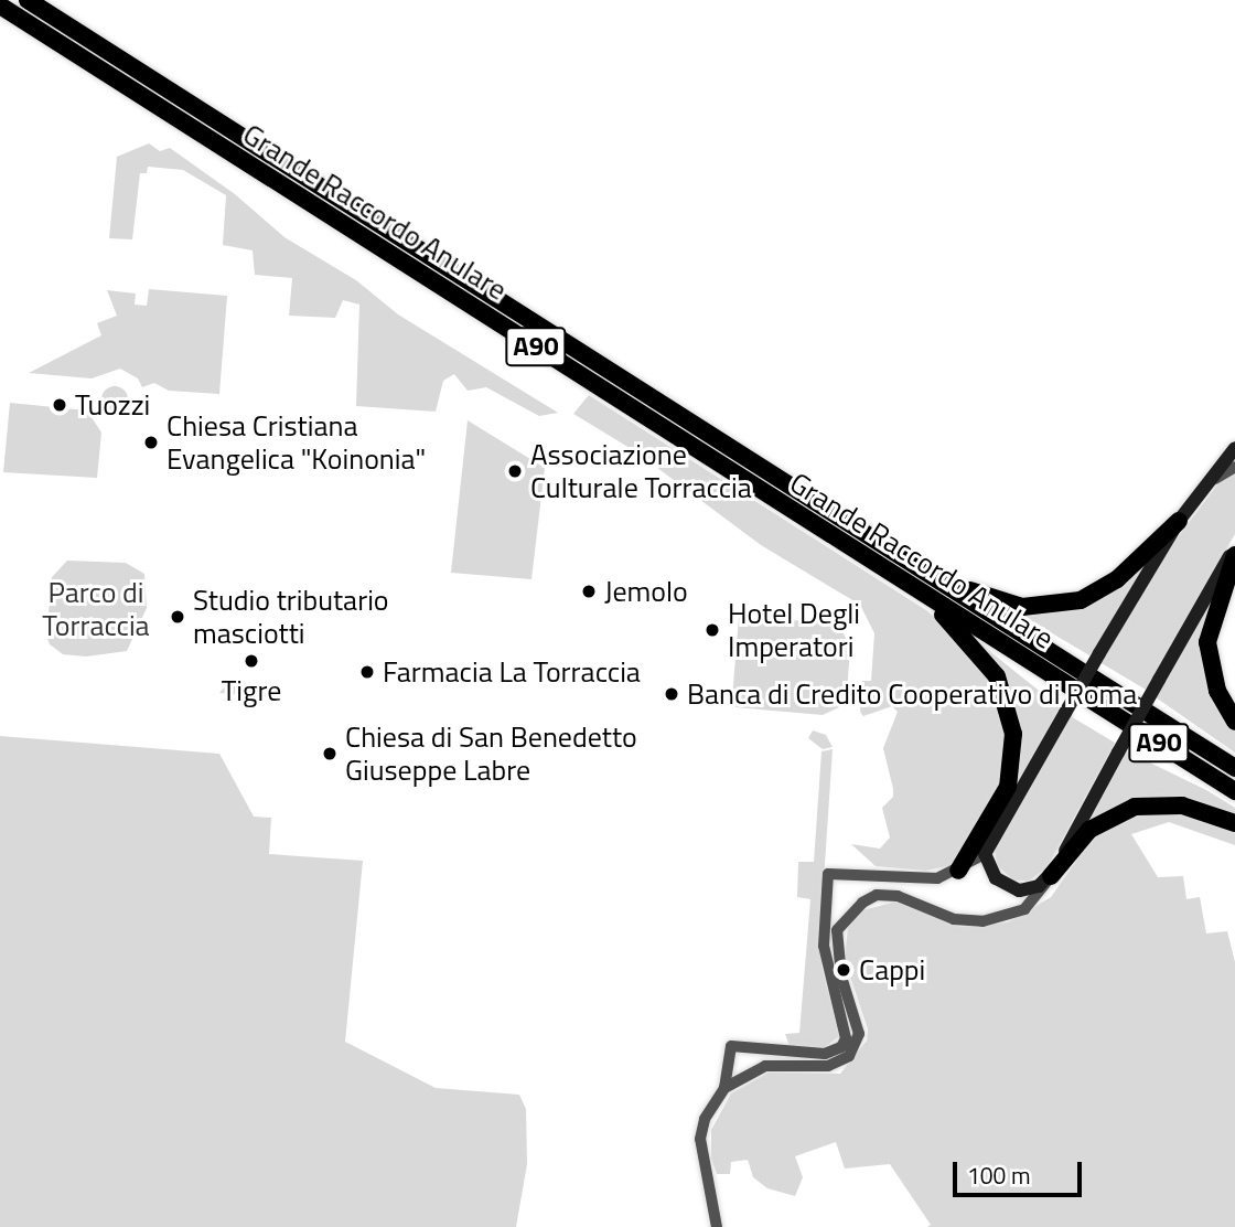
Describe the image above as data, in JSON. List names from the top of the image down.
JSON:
{
  "streets": {
    "highway": ["Grande Raccordo Anulare", "A90"]
  },
  "parks": ["Parco di Torraccia"],
  "places": [
    "Tuozzi",
    "Chiesa Cristiana Evangelica \"Koinonia\"",
    "Associazione Culturale Torraccia",
    "Jemolo",
    "Studio tributario masciotti",
    "Hotel Degli Imperatori",
    "Tigre",
    "Farmacia La Torraccia",
    "Banca di Credito Cooperativo di Roma",
    "Chiesa di San Benedetto Giuseppe Labre",
    "Cappi"
  ],
  "scale_bar": "100 m"
}
